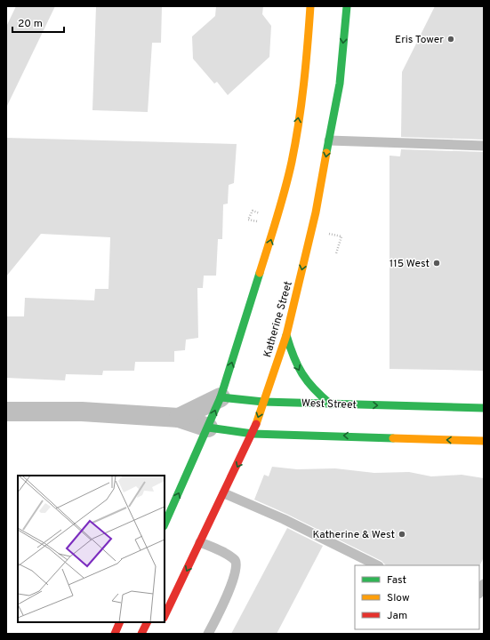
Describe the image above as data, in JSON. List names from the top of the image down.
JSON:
{
  "streets": {
    "main road": ["Katherine Street", "West Street"]
  },
  "crossings": [
    ["Katherine Street", "West Street"]
  ],
  "places": ["Eris Tower", "115 West", "Katherine & West"],
  "legend": ["Fast", "Slow", "Jam"],
  "scale_bar": "20 m"
}
